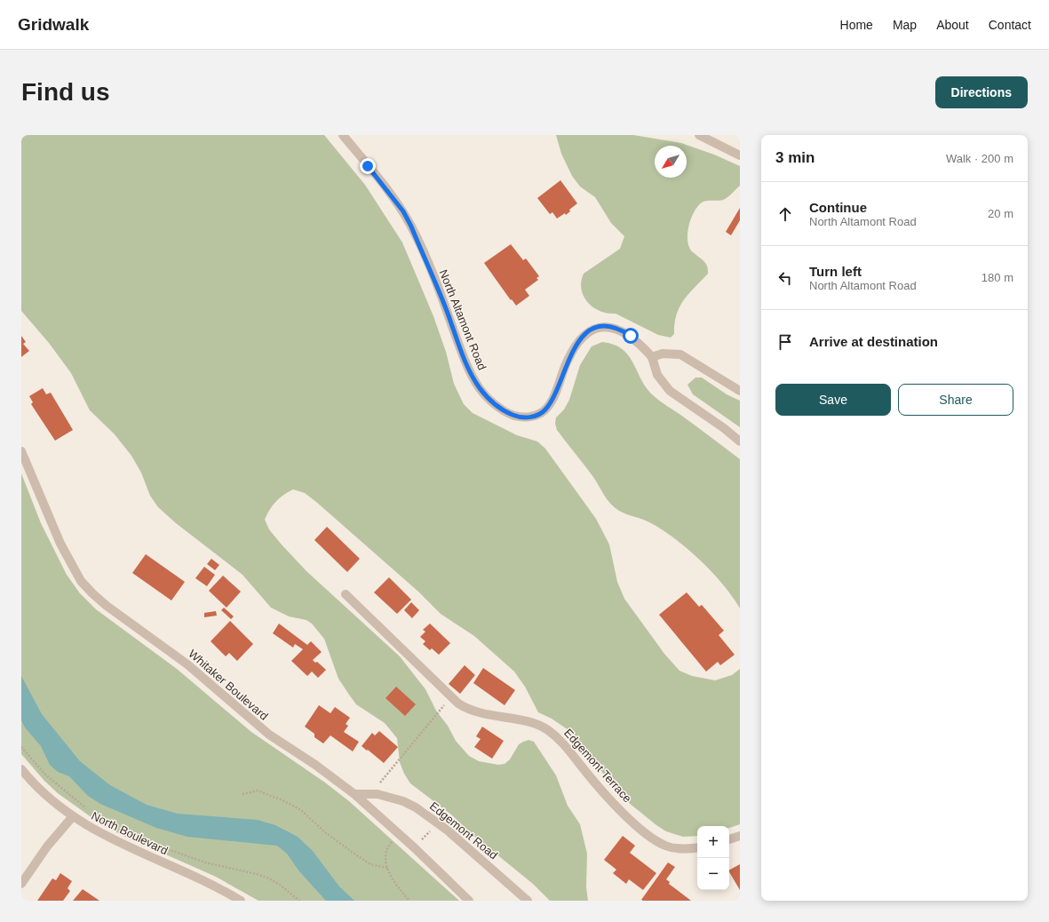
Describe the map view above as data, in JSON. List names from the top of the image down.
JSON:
{
  "streets": {
    "street": [
      "North Altamont Road",
      "Whitaker Boulevard",
      "Edgemont Terrace",
      "Edgemont Road",
      "North Boulevard"
    ]
  },
  "crossings": [
    ["Whitaker Boulevard", "Edgemont Road"]
  ],
  "north": "bottom left",
  "page": {
    "header": "Gridwalk",
    "nav": [
      "Home",
      "Map",
      "About",
      "Contact"
    ],
    "buttons": [
      "Directions",
      ["Save", "Share"]
    ],
    "title": "Find us",
    "heading": ["3 min", "Walk · 200 m"],
    "list": [
      ["Continue", "North Altamont Road", "20 m"],
      ["Turn left", "North Altamont Road", "180 m"],
      "Arrive at destination"
    ],
    "map_buttons": ["+", "−"]
  }
}
